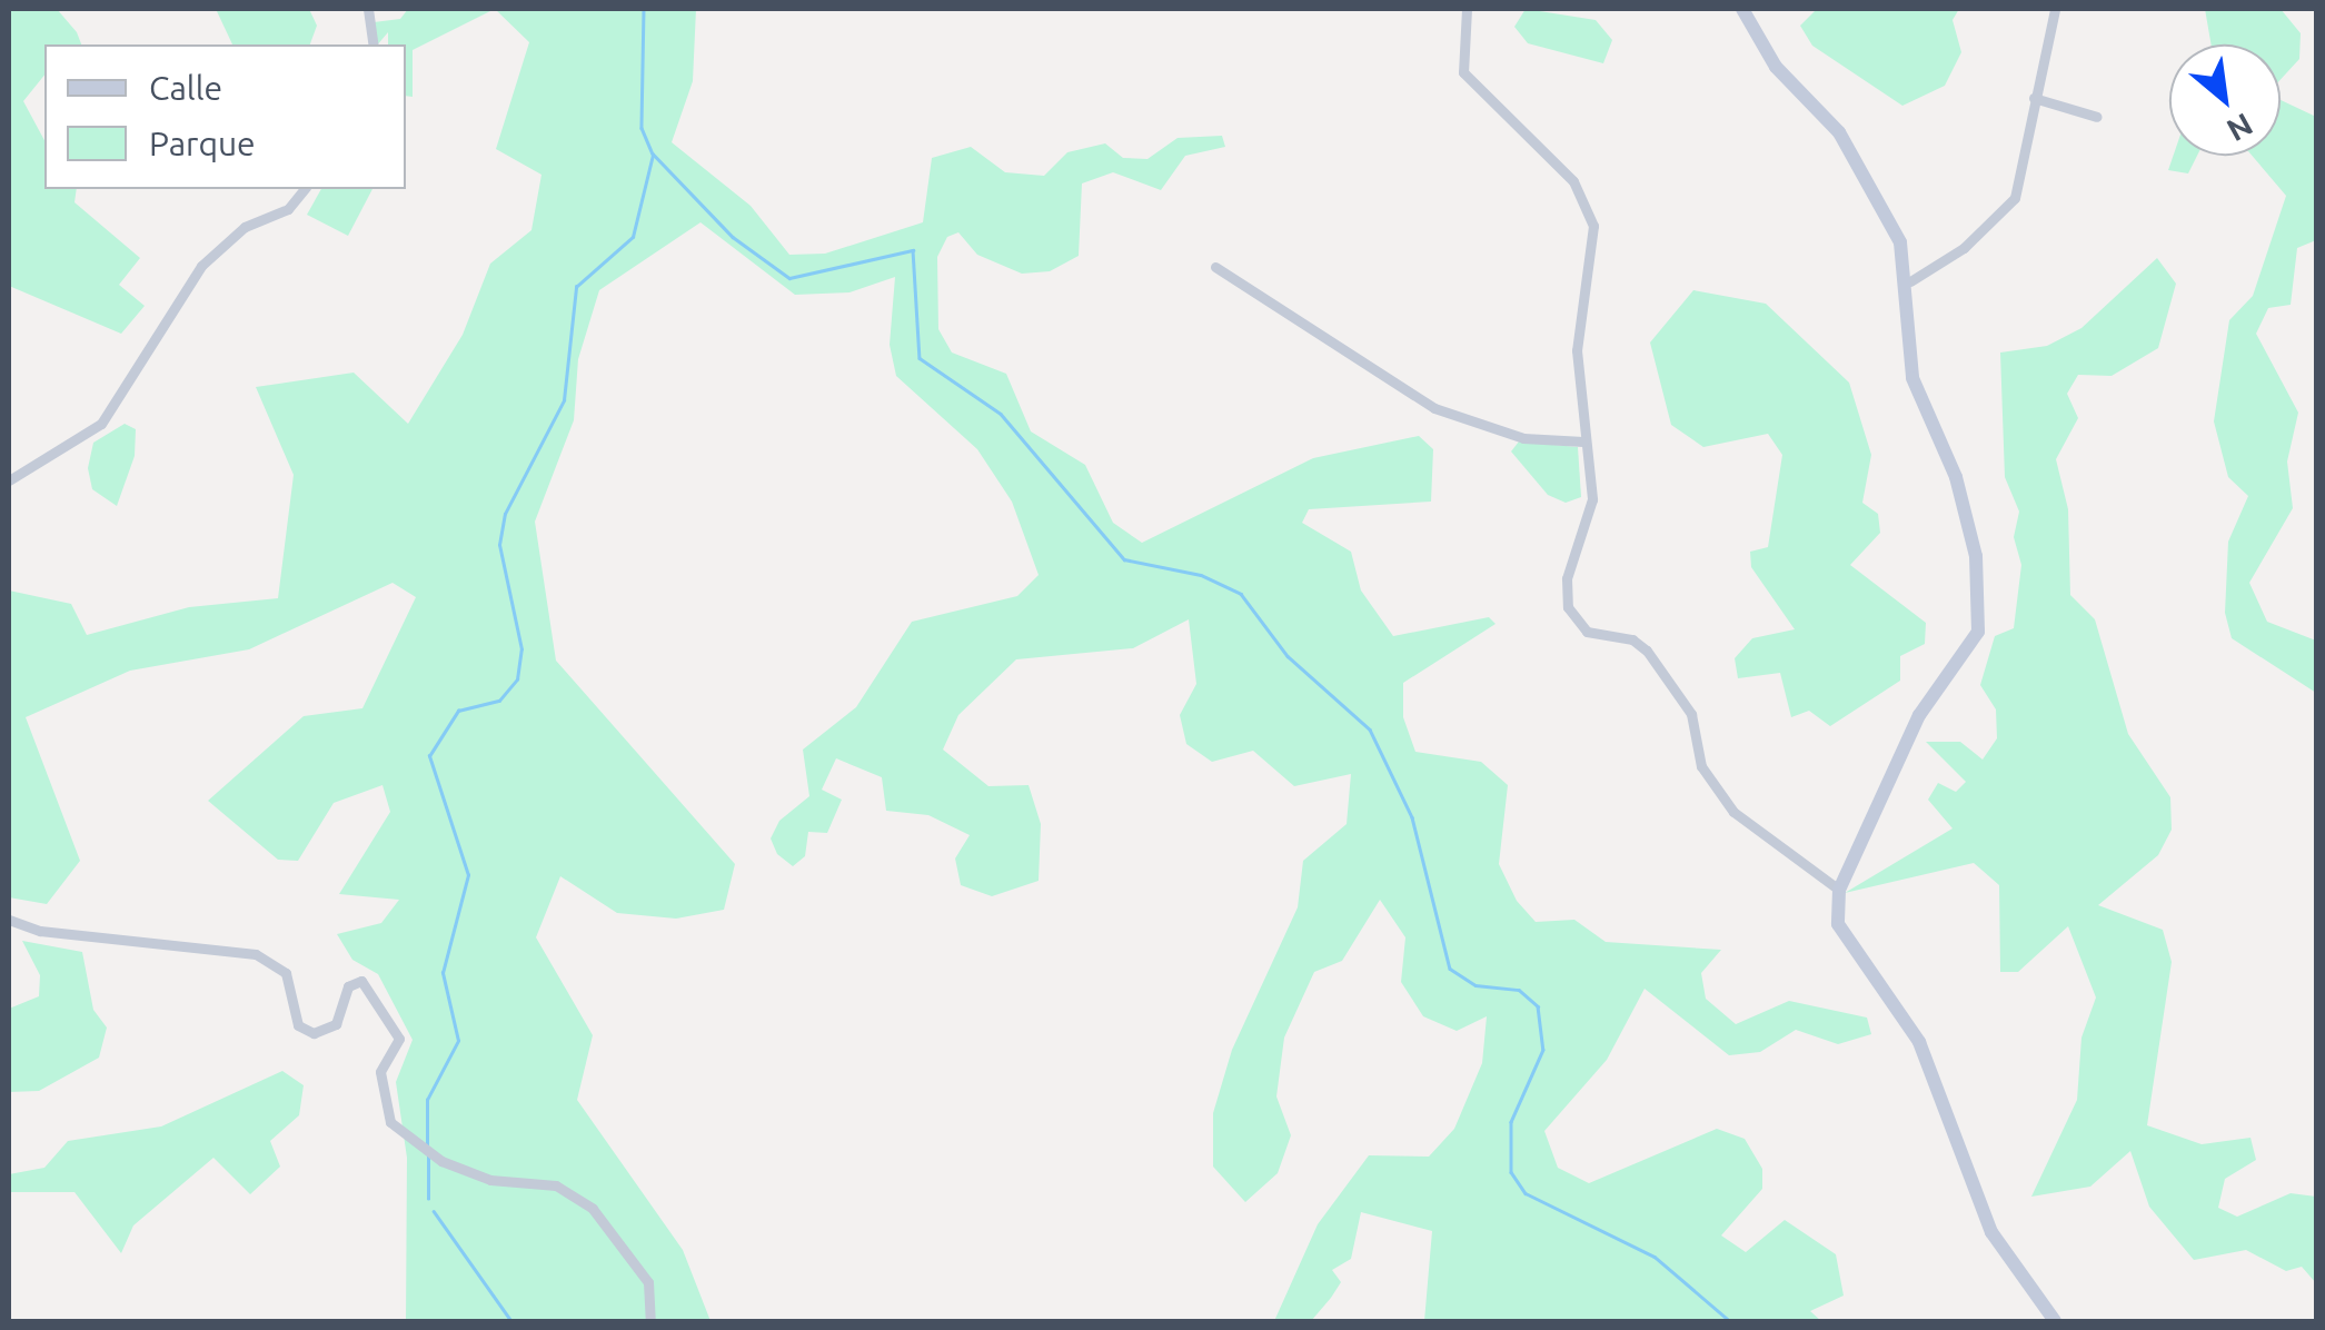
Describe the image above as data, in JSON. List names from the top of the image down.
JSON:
{
  "legend": ["Calle", "Parque"],
  "north": "bottom right"
}
